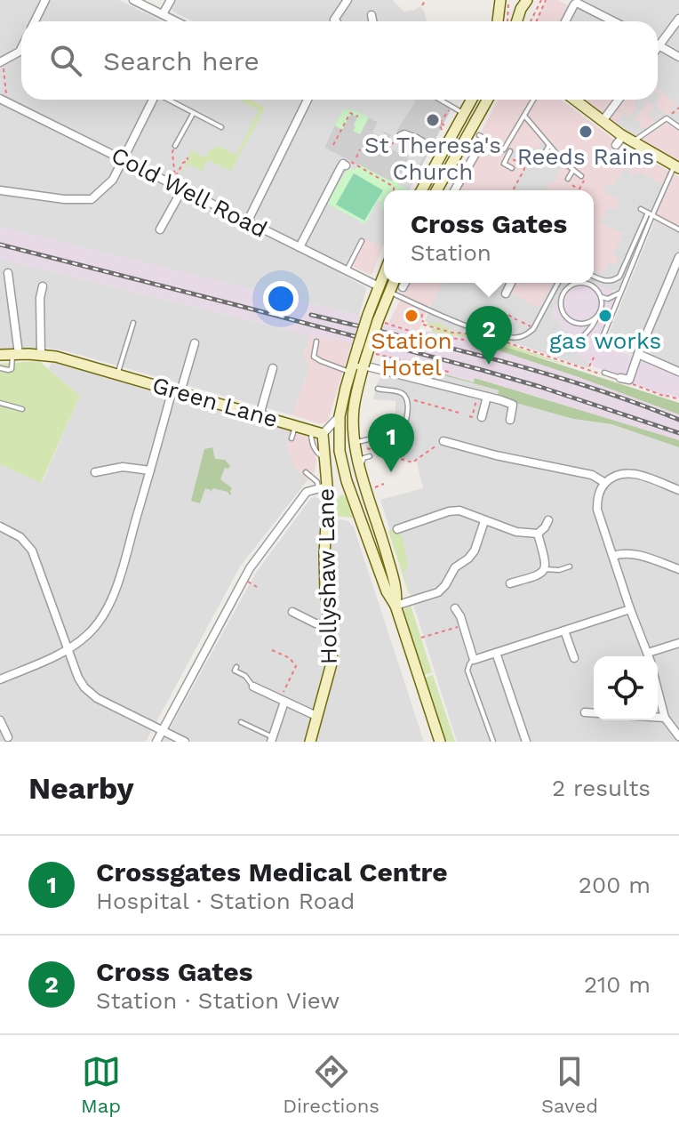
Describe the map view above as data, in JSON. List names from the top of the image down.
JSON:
{
  "streets": {
    "main road": ["Green Lane", "Hollyshaw Lane"],
    "street": ["Cold Well Road"]
  },
  "crossings": [
    ["Green Lane", "Hollyshaw Lane"]
  ],
  "places": [
    "St Theresa's Church",
    "Reeds Rains",
    "Station Hotel",
    "gas works"
  ],
  "page": {
    "search": "Search here",
    "popup": ["Cross Gates", "Station"],
    "pins": ["2", "1"],
    "heading": ["Nearby", "2 results"],
    "list": [
      {
        "mark": "1",
        "name": "Crossgates Medical Centre",
        "note": "Hospital · Station Road",
        "value": "200 m"
      },
      {
        "mark": "2",
        "name": "Cross Gates",
        "note": "Station · Station View",
        "value": "210 m"
      }
    ],
    "nav": ["Map", "Directions", "Saved"]
  }
}
